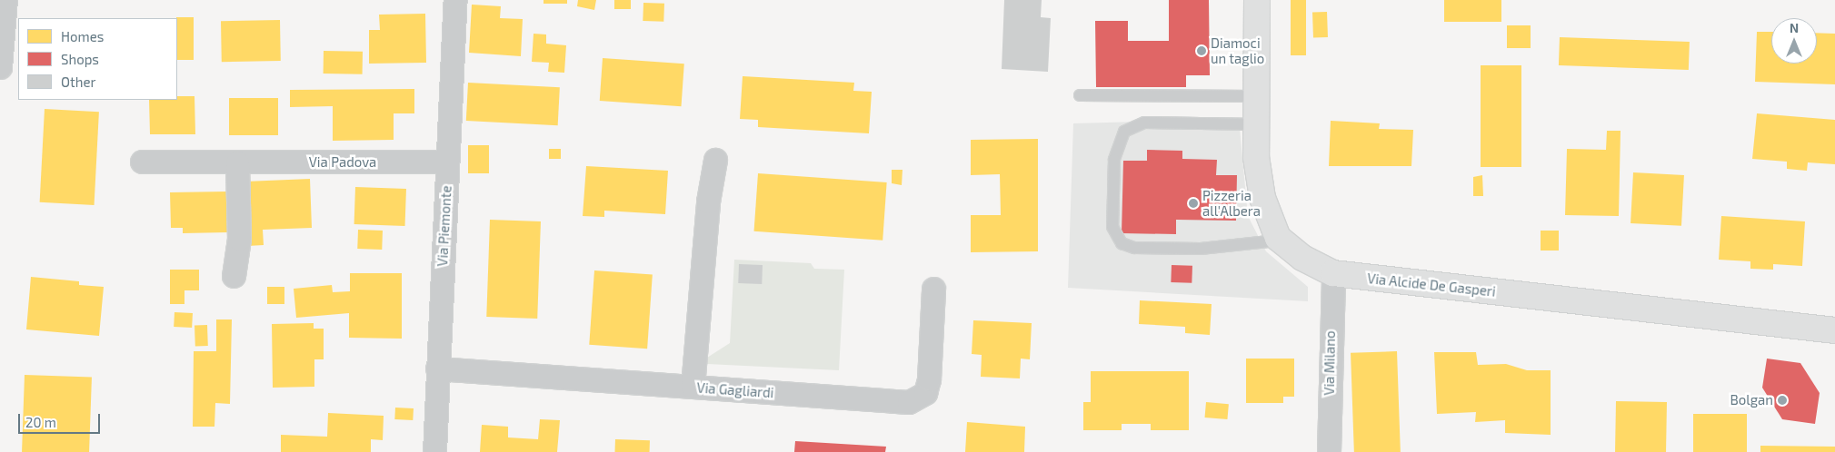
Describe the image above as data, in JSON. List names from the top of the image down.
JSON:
{
  "streets": {
    "street": [
      "Via Padova",
      "Via Piemonte",
      "Via Alcide De Gasperi",
      "Via Milano",
      "Via Gagliardi"
    ]
  },
  "crossings": [
    ["Via Padova", "Via Piemonte"],
    ["Via Piemonte", "Via Gagliardi"],
    ["Via Alcide De Gasperi", "Via Milano"]
  ],
  "places": ["Diamoci un taglio", "Pizzeria all'Albera", "Bolgan"],
  "legend": ["Homes", "Shops", "Other"],
  "scale_bar": "20 m",
  "north": "top"
}
